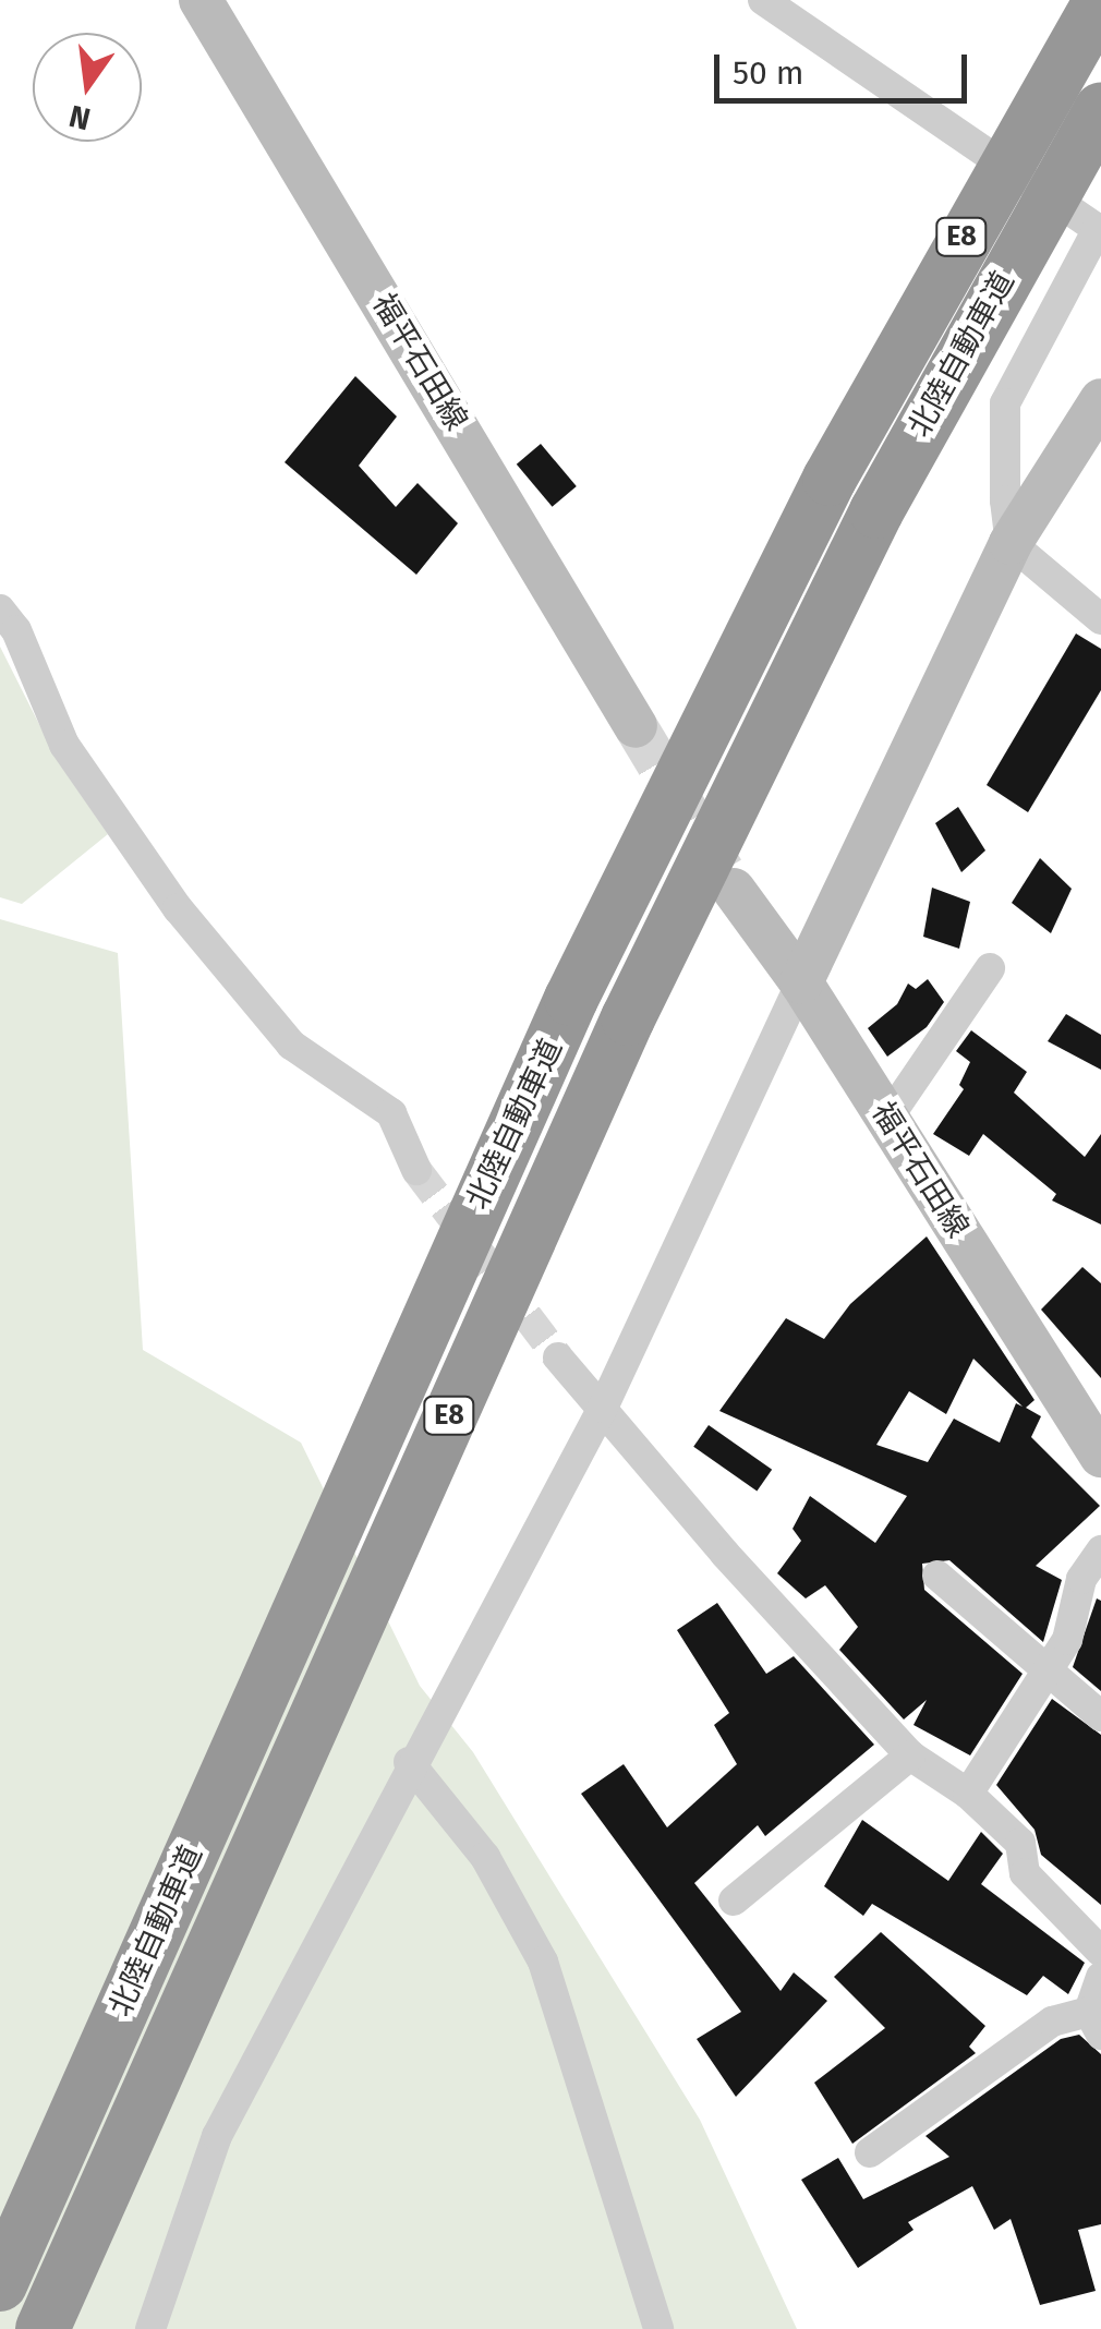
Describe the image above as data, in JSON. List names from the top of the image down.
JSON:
{
  "streets": {
    "highway": ["E8", "北陸自動車道"],
    "main road": ["福平石田線"]
  },
  "scale_bar": "50 m",
  "north": "bottom"
}
